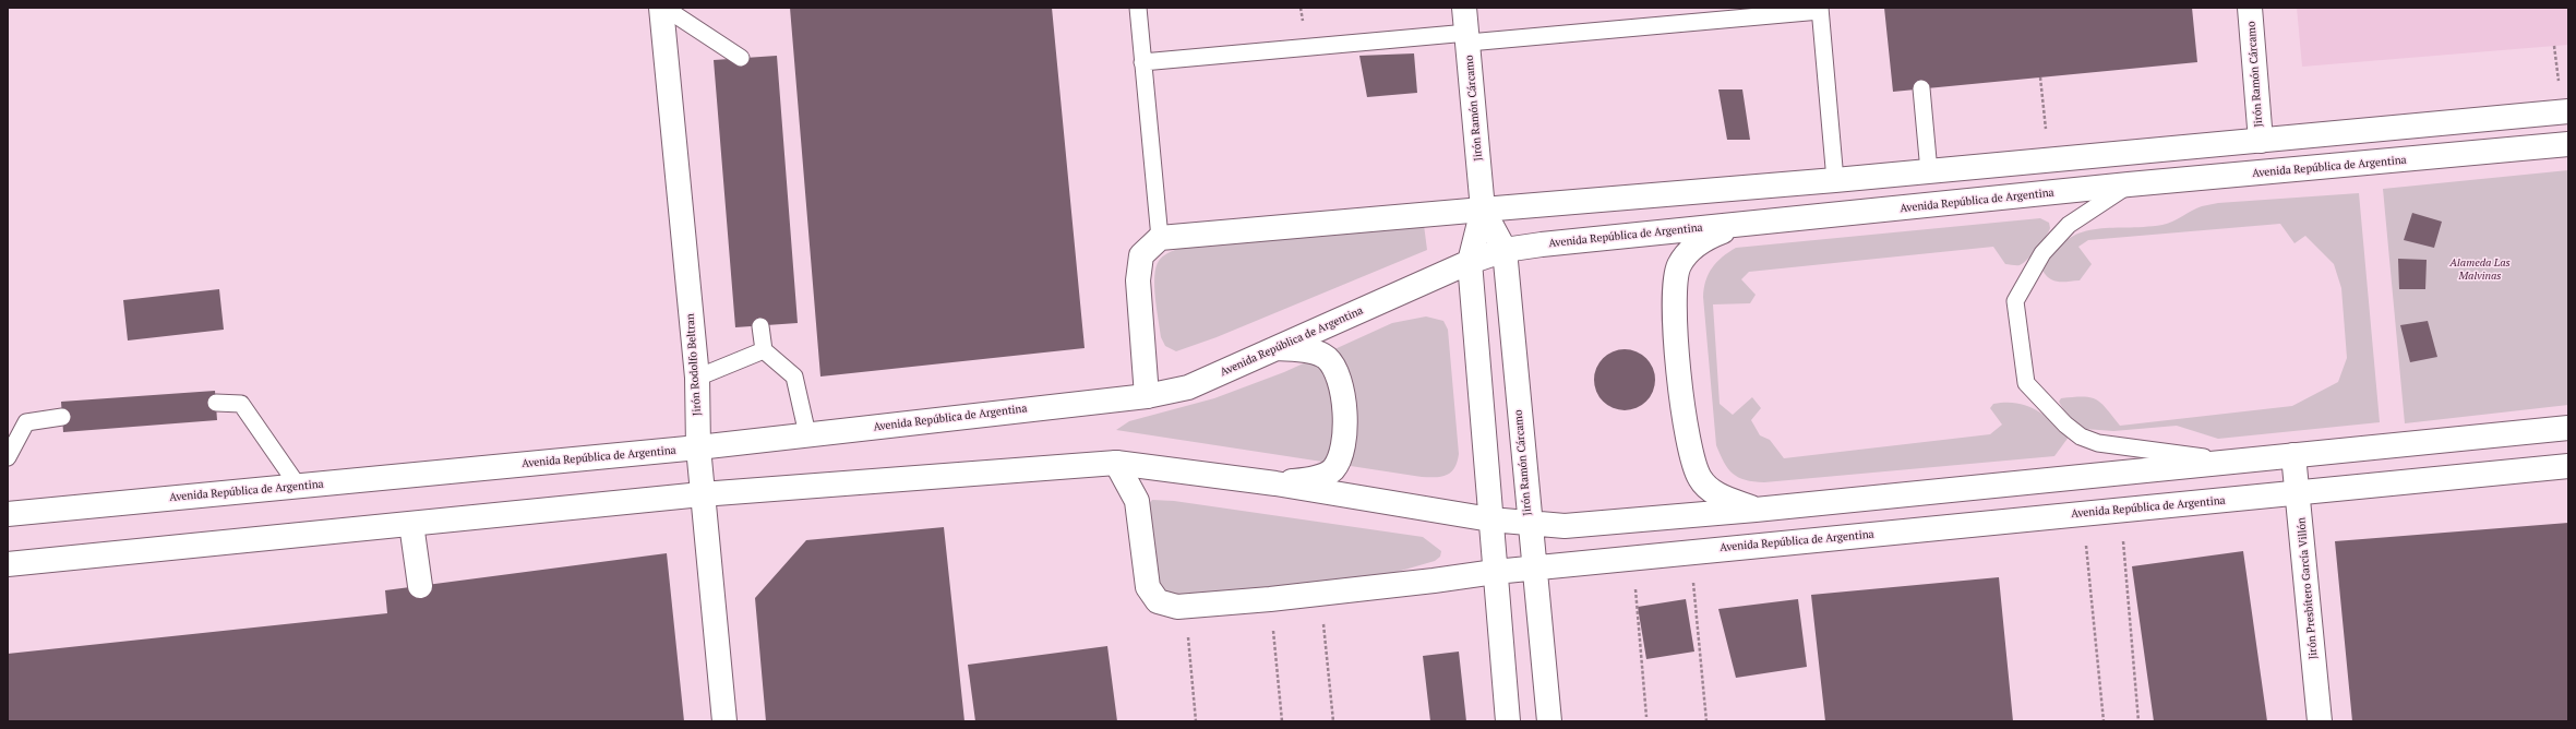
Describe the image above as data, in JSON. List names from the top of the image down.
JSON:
{
  "streets": {
    "main road": [
      "Jirón Ramón Cárcamo",
      "Avenida República de Argentina",
      "Jirón Rodolfo Beltran",
      "Jirón Presbítero García Villón"
    ]
  },
  "crossings": [
    ["Jirón Ramón Cárcamo", "Avenida República de Argentina"],
    ["Avenida República de Argentina", "Jirón Rodolfo Beltran"],
    ["Avenida República de Argentina", "Jirón Presbítero García Villón"]
  ],
  "parks": ["Alameda Las Malvinas"]
}
